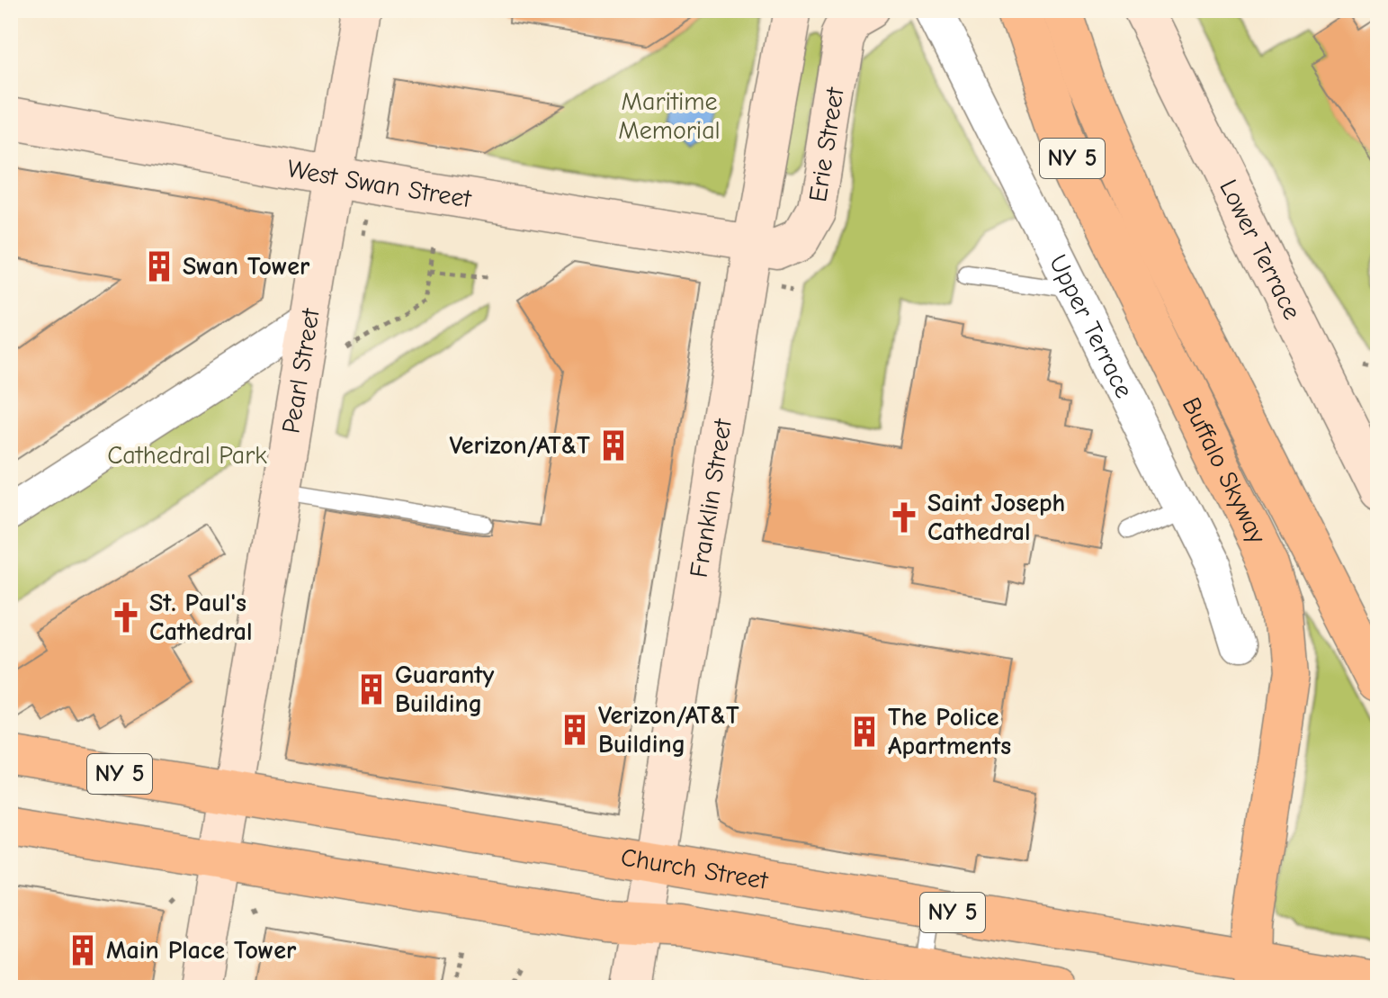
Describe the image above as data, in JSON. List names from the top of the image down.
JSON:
{
  "streets": {
    "highway": ["NY 5", "Buffalo Skyway", "Church Street"],
    "street": [
      "Erie Street",
      "West Swan Street",
      "Lower Terrace",
      "Upper Terrace",
      "Pearl Street",
      "Franklin Street"
    ]
  },
  "crossings": [
    ["Erie Street", "West Swan Street"],
    ["Erie Street", "Franklin Street"],
    ["West Swan Street", "Pearl Street"],
    ["West Swan Street", "Franklin Street"],
    ["Pearl Street", "Church Street"],
    ["Buffalo Skyway", "Church Street"],
    ["Franklin Street", "Church Street"]
  ],
  "parks": ["Maritime Memorial", "Cathedral Park"],
  "places": {
    "building": [
      "Swan Tower",
      "Verizon/AT&T",
      "Guaranty Building",
      "Verizon/AT&T Building",
      "The Police Apartments",
      "Main Place Tower"
    ],
    "church": ["Saint Joseph Cathedral", "St. Paul's Cathedral"]
  }
}
